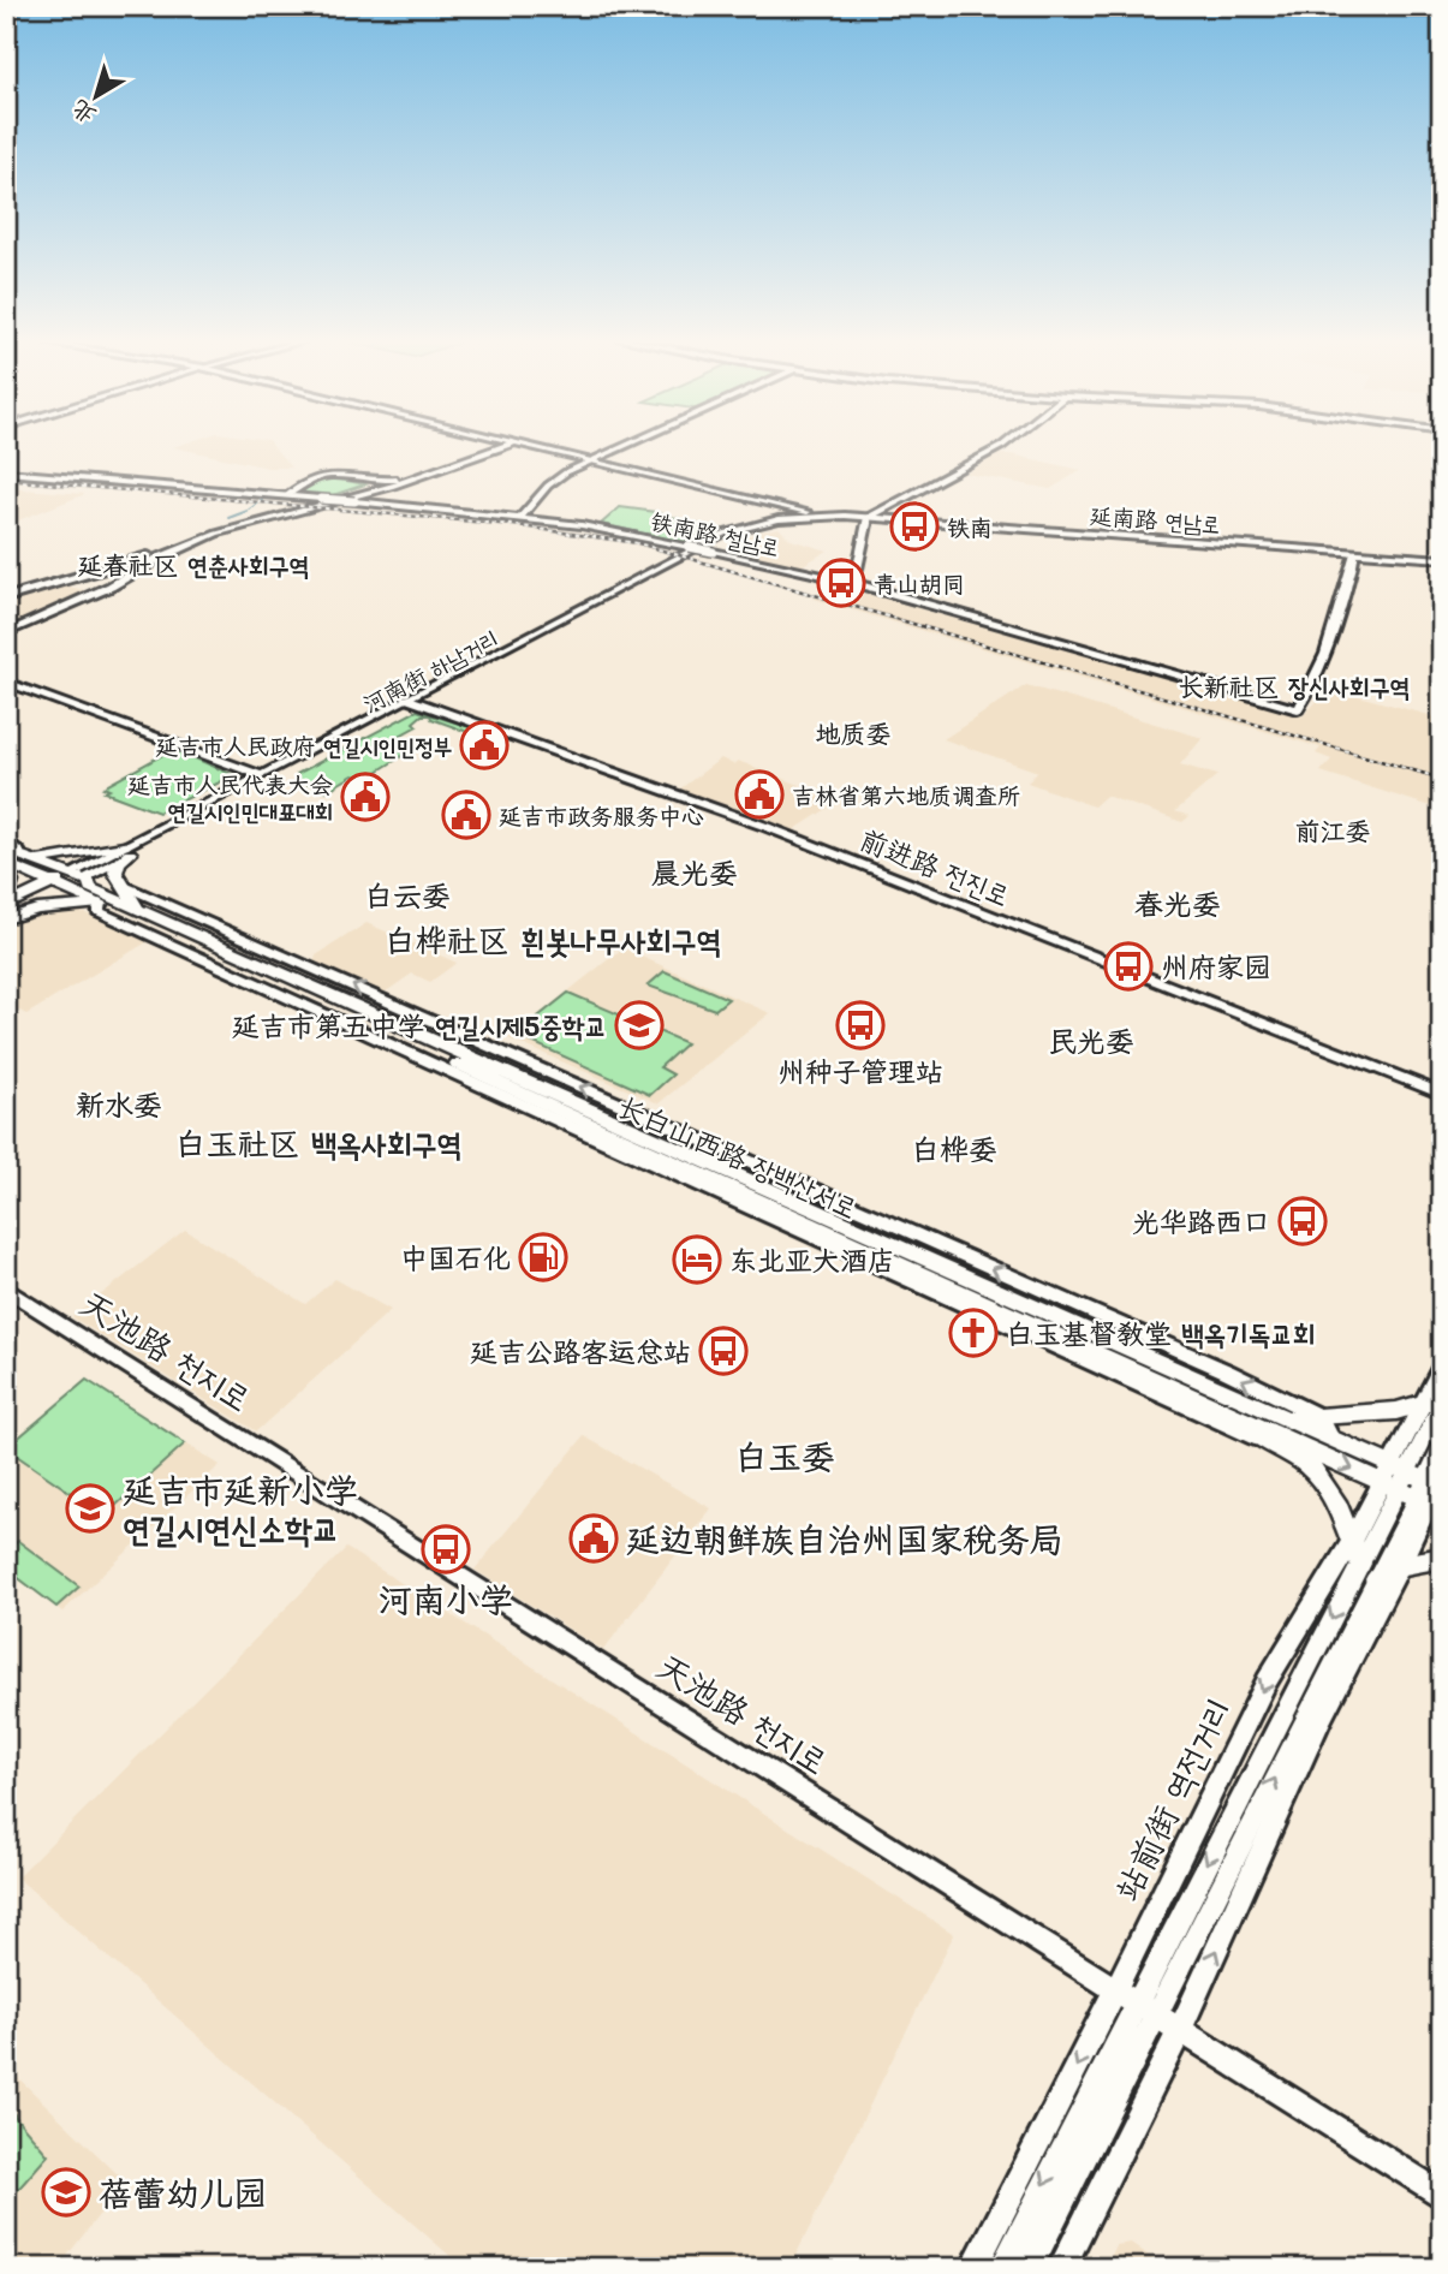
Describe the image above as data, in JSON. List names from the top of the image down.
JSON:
{
  "streets": {
    "main road": ["河南街 하남거리", "长白山西路 장백산서로"],
    "street": [
      "延南路 연남로",
      "铁南路 철남로",
      "前进路 전진로",
      "天池路 천지로",
      "站前街 역전거리"
    ]
  },
  "crossings": [
    ["延南路 연남로", "河南街 하남거리"],
    ["河南街 하남거리", "前进路 전진로"],
    ["河南街 하남거리", "长白山西路 장백산서로"],
    ["长白山西路 장백산서로", "站前街 역전거리"],
    ["天池路 천지로", "站前街 역전거리"]
  ],
  "districts": [
    "延春社区 연춘사회구역",
    "长新社区 장신사회구역",
    "地质委",
    "前江委",
    "晨光委",
    "白云委",
    "春光委",
    "白桦社区 흰봇나무사회구역",
    "民光委",
    "新水委",
    "白玉社区 백옥사회구역",
    "白桦委",
    "白玉委"
  ],
  "places": {
    "bus stop": [
      "铁南",
      "青山胡同",
      "州府家园",
      "州种子管理站",
      "光华路西口",
      "延吉公路客运总站",
      "河南小学"
    ],
    "public building": [
      "延吉市人民政府 연길시인민정부",
      "吉林省第六地质调查所",
      "延吉市人民代表大会 연길시인민대표대회",
      "延吉市政务服务中心",
      "延边朝鲜族自治州国家税务局"
    ],
    "school or university": ["延吉市第五中学 연길시제5중학교", "延吉市延新小学 연길시연신소학교", "蓓蕾幼儿园"],
    "fuel station": ["中国石化"],
    "hotel": ["东北亚大酒店"],
    "church": ["白玉基督教堂 백옥기독교회"]
  },
  "north": "bottom left"
}
